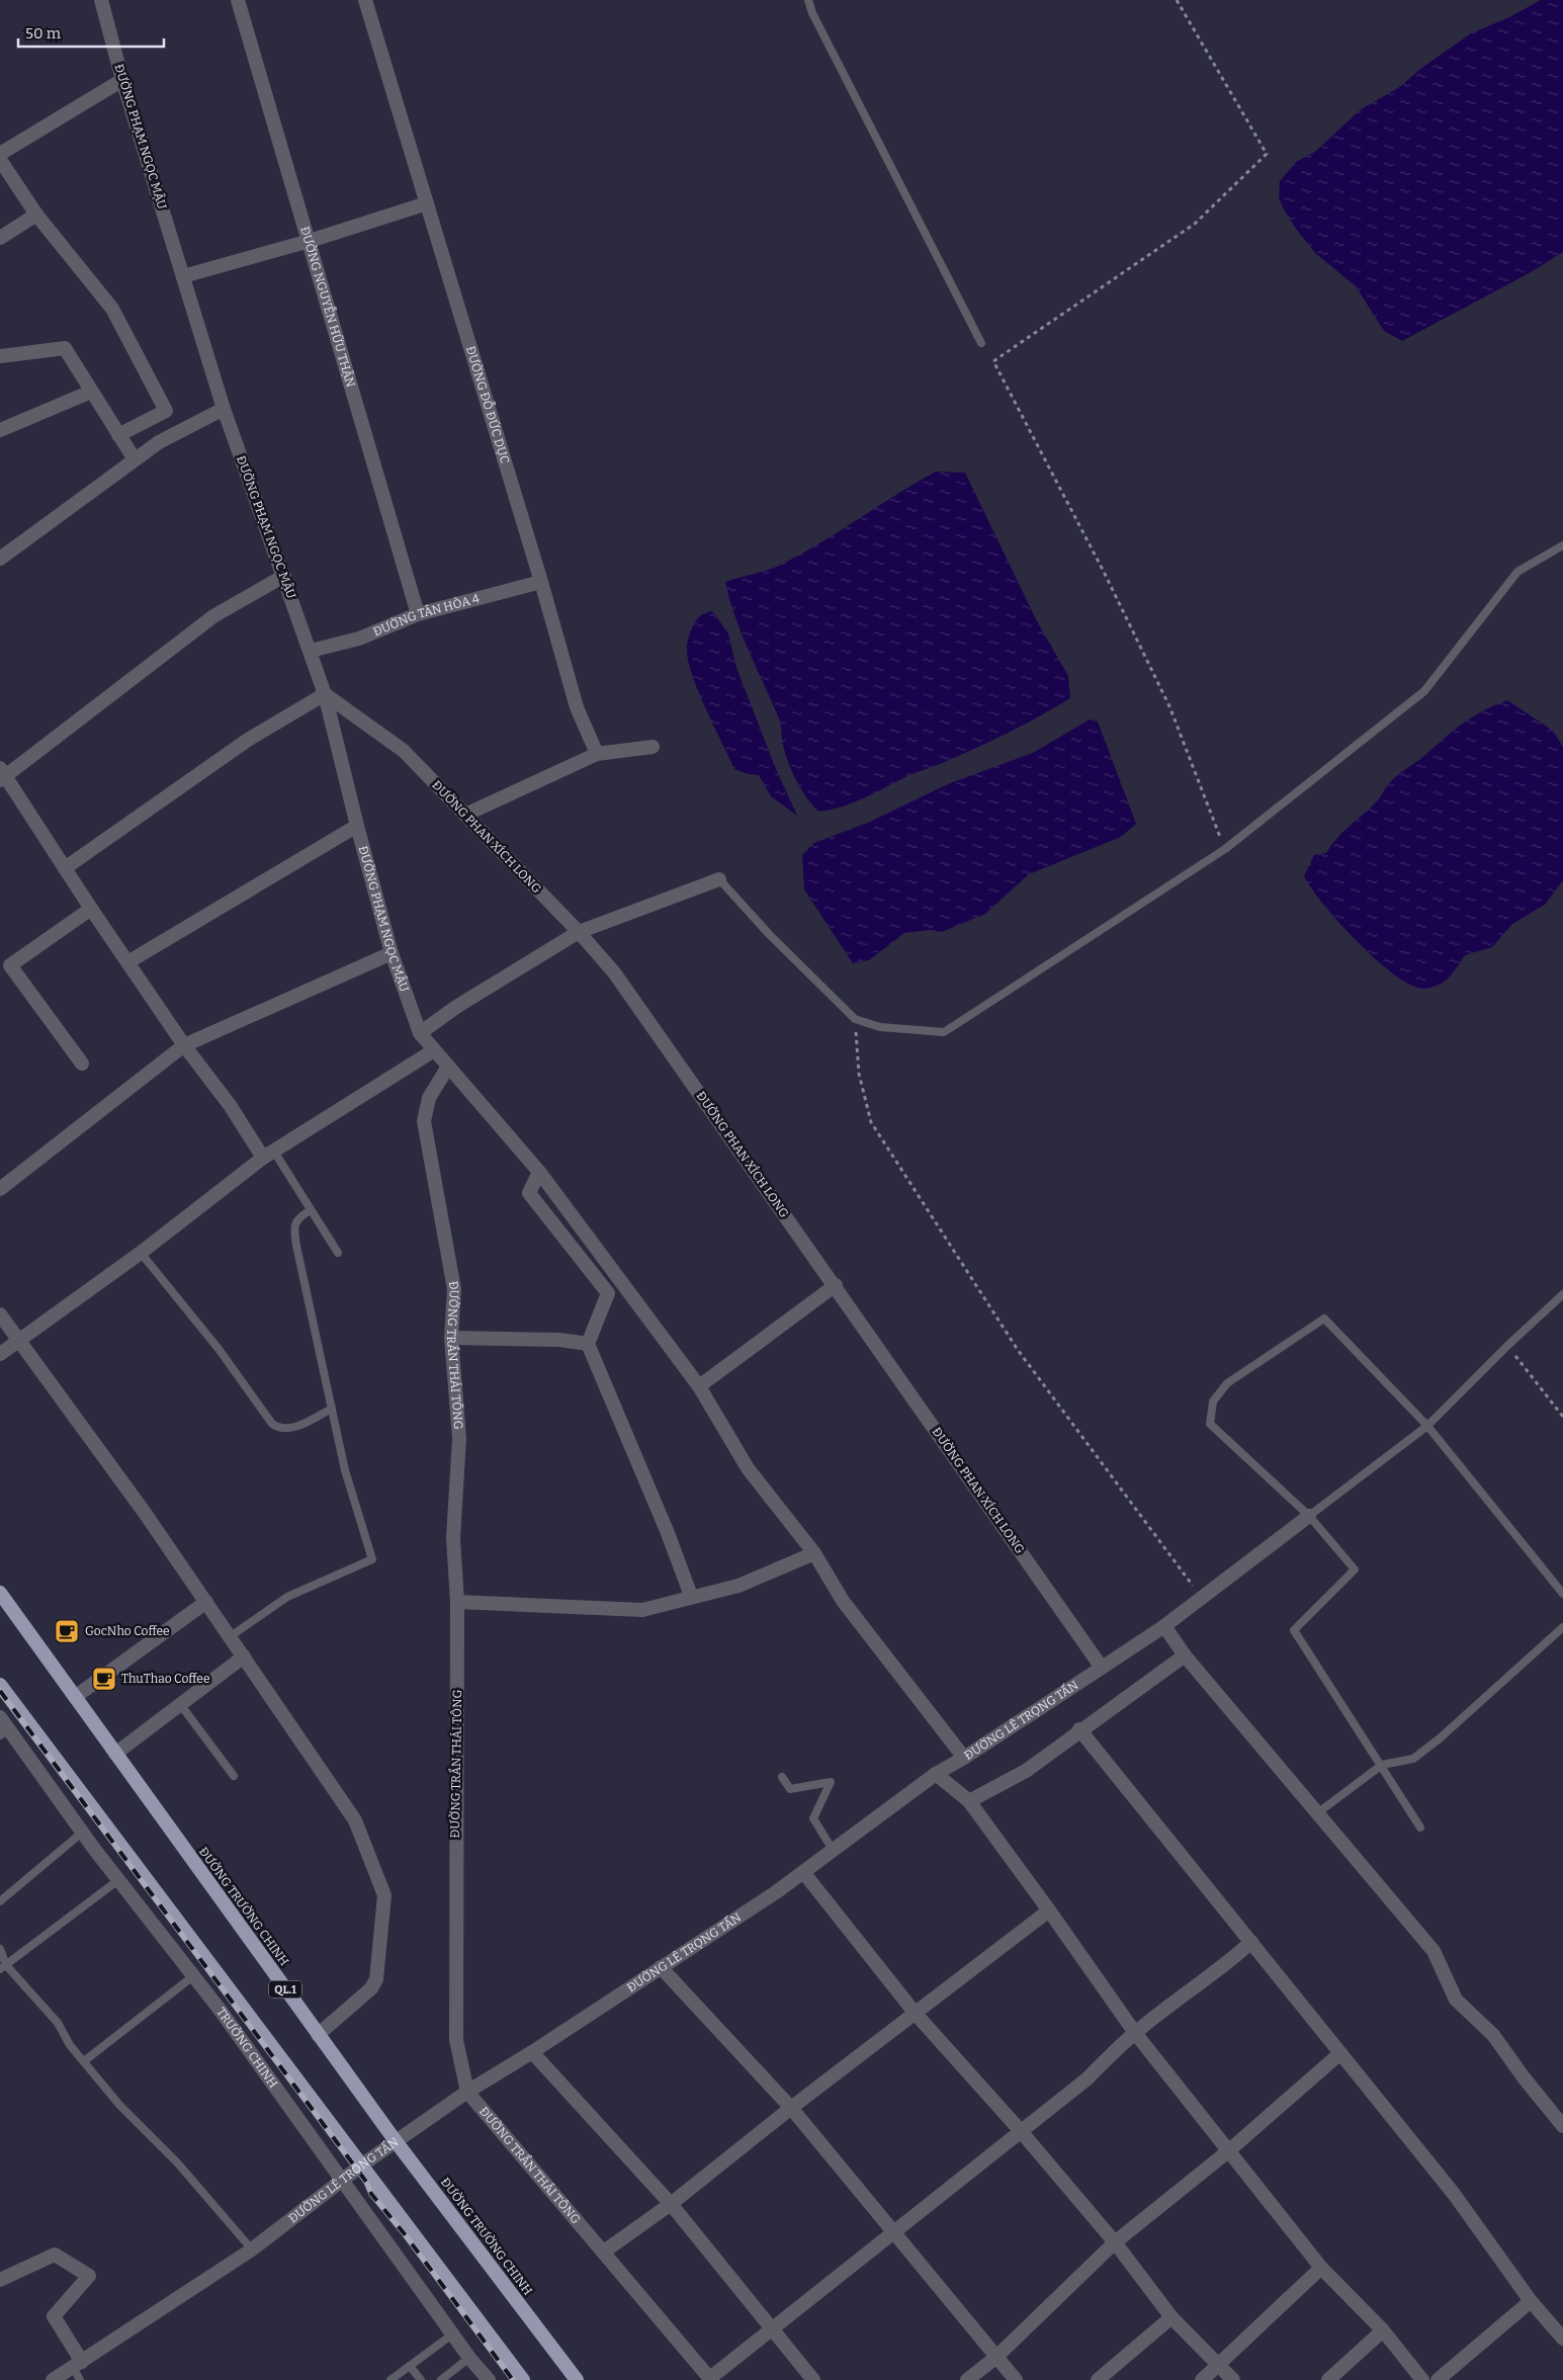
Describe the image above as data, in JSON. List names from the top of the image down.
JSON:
{
  "streets": {
    "highway": ["ĐƯỜNG TRƯỜNG CHINH", "QL.1"],
    "street": [
      "ĐƯỜNG PHẠM NGỌC MẬU",
      "ĐƯỜNG NGUYỄN HỮU THẬN",
      "ĐƯỜNG ĐỖ ĐỨC DỤC",
      "ĐƯỜNG TÂN HÒA 4",
      "ĐƯỜNG PHAN XÍCH LONG",
      "ĐƯỜNG TRẦN THÁI TÔNG",
      "ĐƯỜNG LÊ TRỌNG TẤN",
      "TRƯỜNG CHINH"
    ]
  },
  "crossings": [
    ["ĐƯỜNG PHẠM NGỌC MẬU", "ĐƯỜNG TÂN HÒA 4"],
    ["ĐƯỜNG PHẠM NGỌC MẬU", "ĐƯỜNG PHAN XÍCH LONG"],
    ["ĐƯỜNG PHẠM NGỌC MẬU", "ĐƯỜNG TRẦN THÁI TÔNG"],
    ["ĐƯỜNG PHẠM NGỌC MẬU", "ĐƯỜNG LÊ TRỌNG TẤN"],
    ["ĐƯỜNG NGUYỄN HỮU THẬN", "ĐƯỜNG TÂN HÒA 4"],
    ["ĐƯỜNG ĐỖ ĐỨC DỤC", "ĐƯỜNG TÂN HÒA 4"],
    ["ĐƯỜNG PHAN XÍCH LONG", "ĐƯỜNG LÊ TRỌNG TẤN"],
    ["ĐƯỜNG TRẦN THÁI TÔNG", "ĐƯỜNG LÊ TRỌNG TẤN"],
    ["ĐƯỜNG LÊ TRỌNG TẤN", "ĐƯỜNG TRƯỜNG CHINH"],
    ["ĐƯỜNG LÊ TRỌNG TẤN", "TRƯỜNG CHINH"]
  ],
  "places": {
    "cafe": ["GocNho Coffee", "ThuThao Coffee"]
  },
  "scale_bar": "50 m"
}
